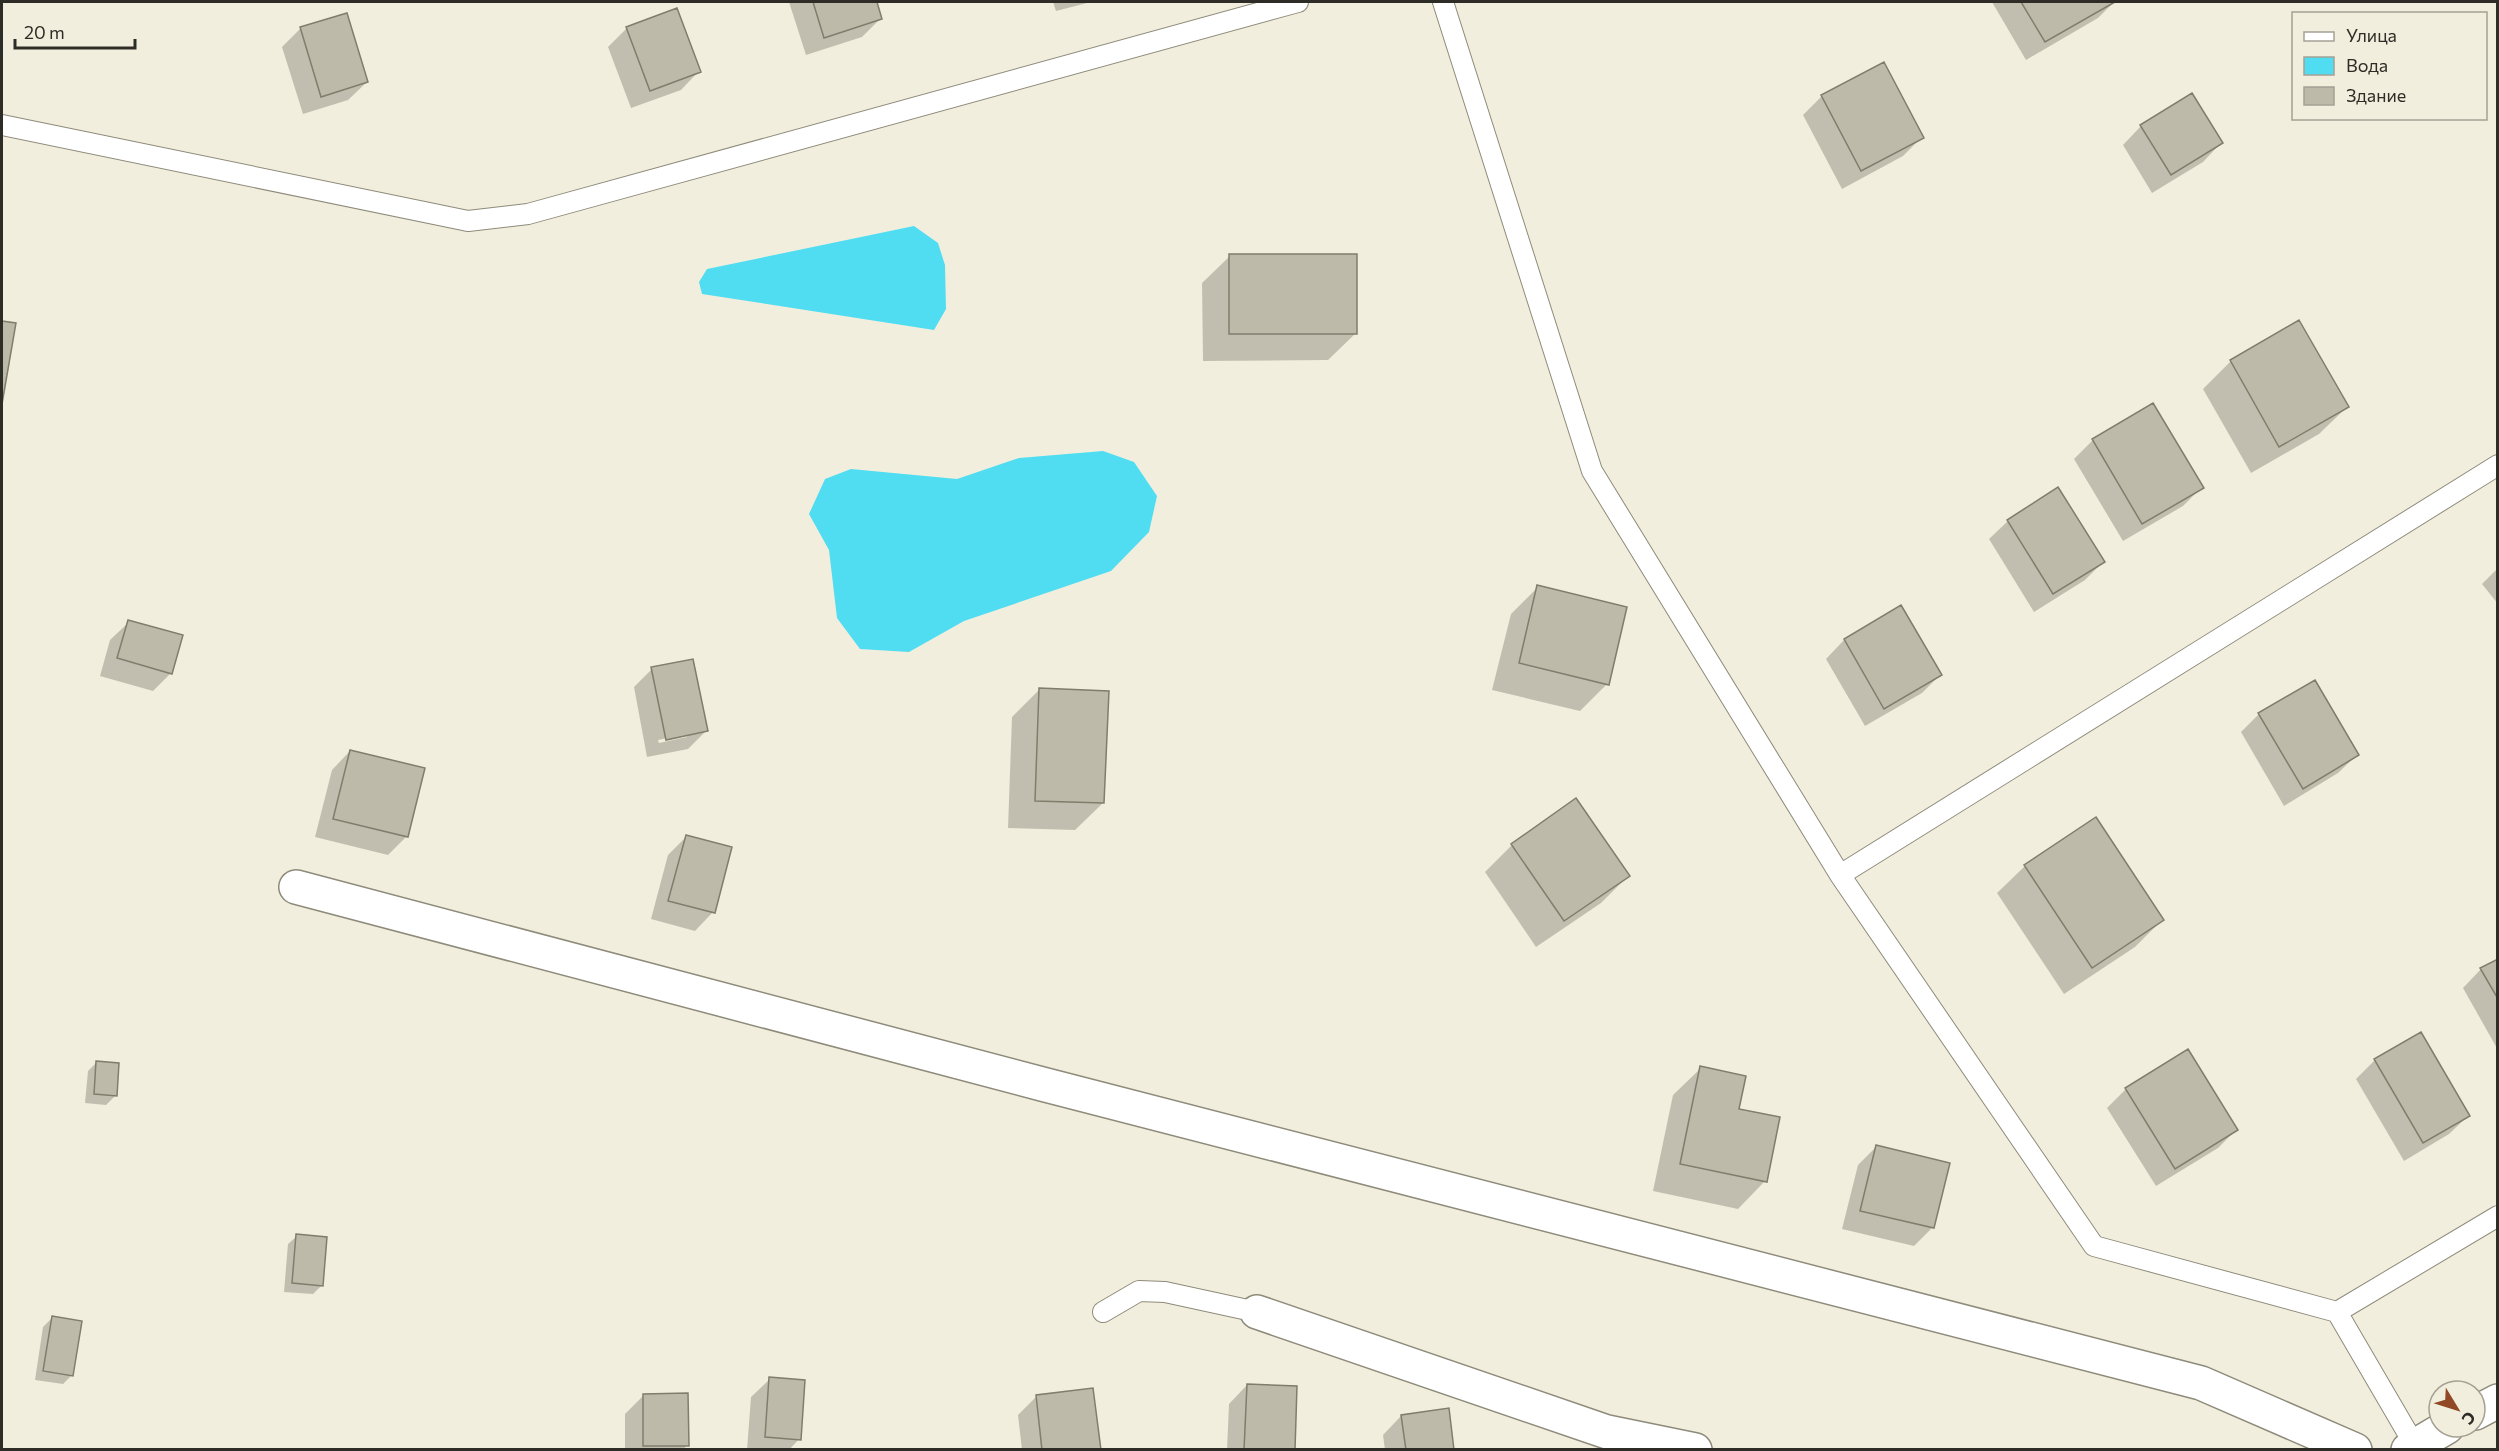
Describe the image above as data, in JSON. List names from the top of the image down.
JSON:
{
  "legend": ["Улица", "Вода", "Здание"],
  "scale_bar": "20 m",
  "north": "bottom right"
}
